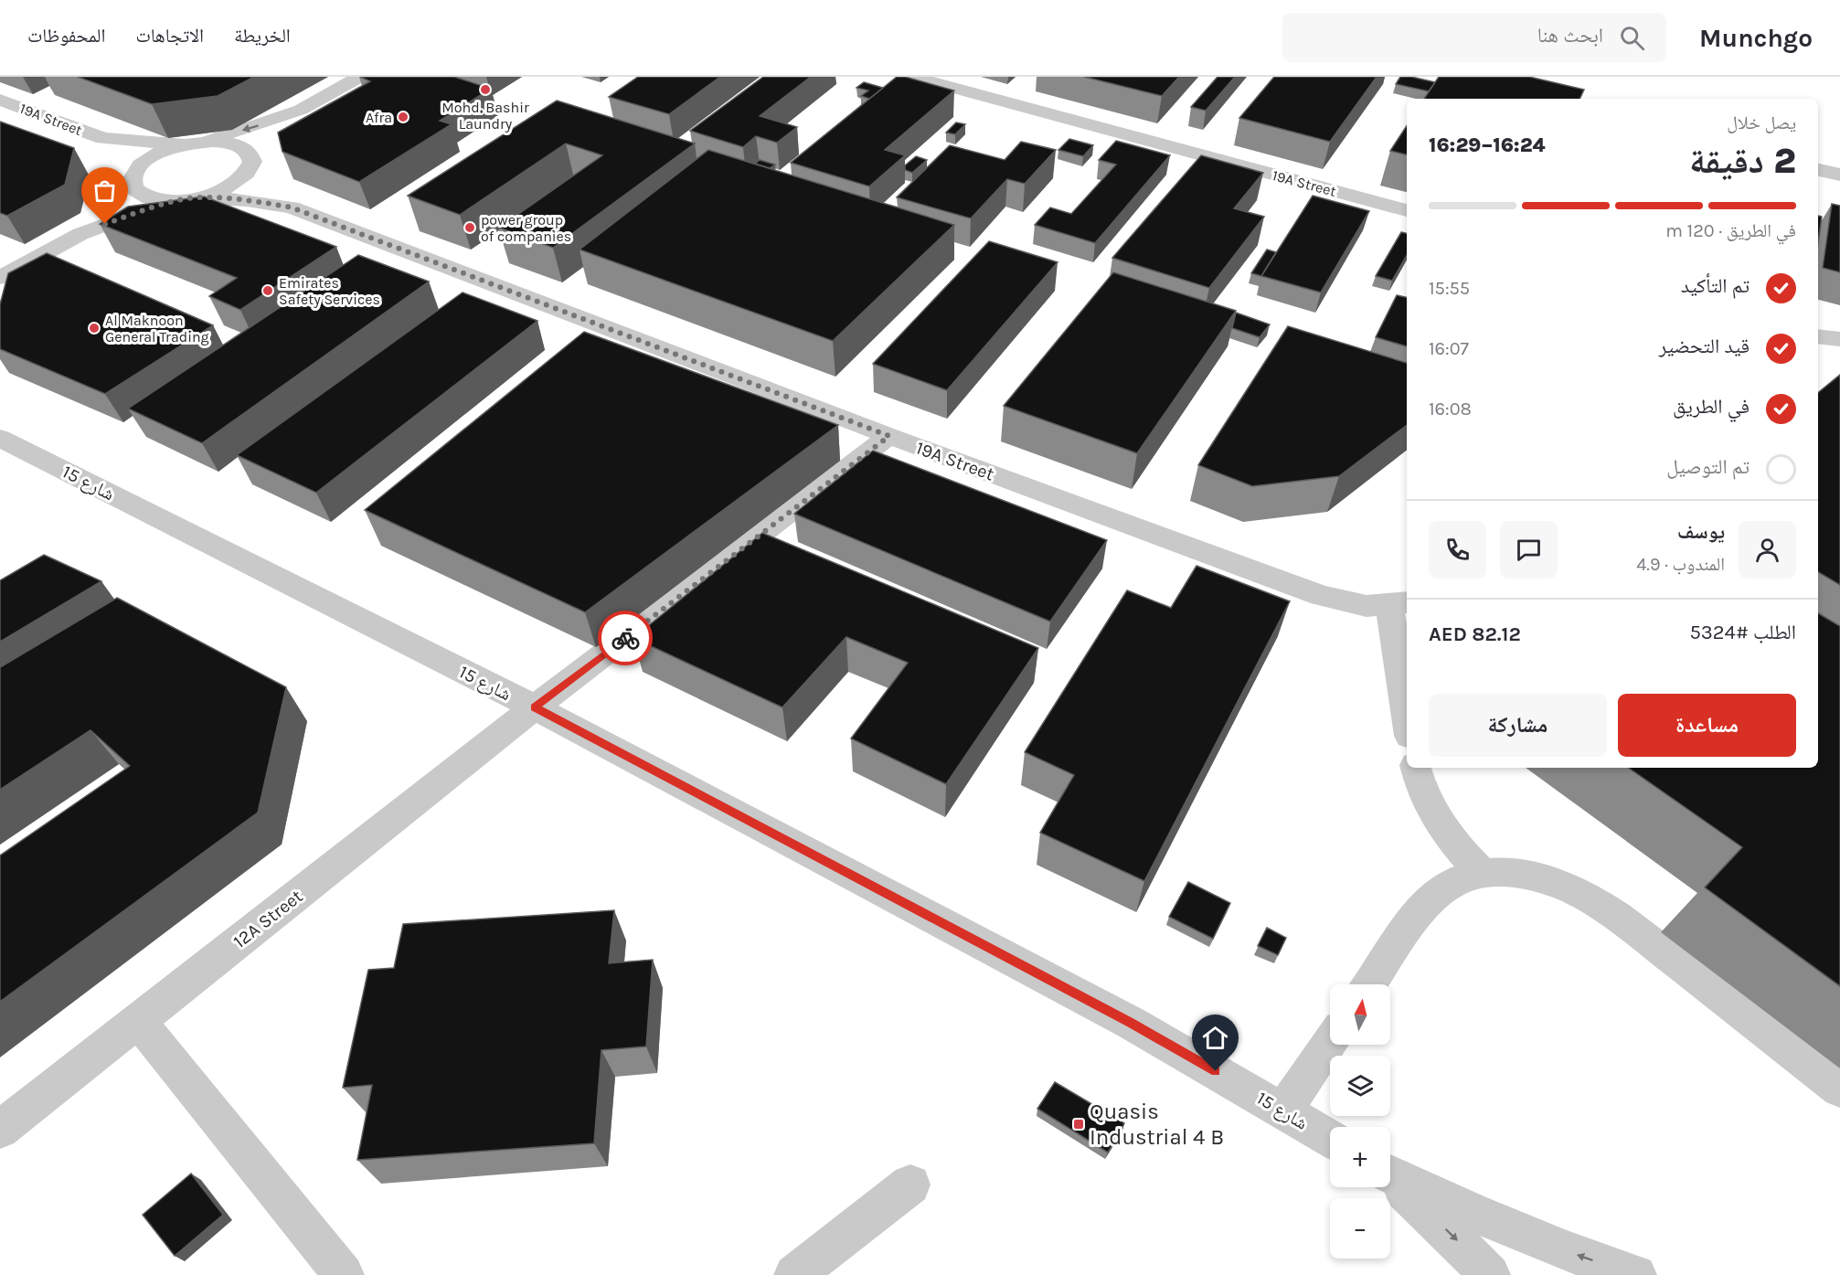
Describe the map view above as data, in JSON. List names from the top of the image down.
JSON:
{
  "streets": {
    "street": ["19A Street", "شارع 15", "12A Street"]
  },
  "crossings": [
    ["19A Street", "12A Street"],
    ["شارع 15", "12A Street"]
  ],
  "places": {
    "other": [
      "Mohd. Bashir Laundry",
      "Afra",
      "power group of companies",
      "Emirates Safety Services",
      "Al Maknoon General Trading"
    ],
    "transit": ["Quasis Industrial 4 B"]
  },
  "north": "top",
  "page": {
    "header": "Munchgo",
    "search": "ابحث هنا",
    "nav": ["الخريطة", "الاتجاهات", "المحفوظات"],
    "heading": ["2 دقيقة", "يصل خلال", "16:24–16:29"],
    "panel": [
      "يوسف",
      "المندوب · 4.9",
      "الطلب #5324",
      "AED 82.12"
    ],
    "bar": "في الطريق · 120 m",
    "list": [
      ["تم التأكيد", "15:55"],
      ["قيد التحضير", "16:07"],
      ["في الطريق", "16:08"],
      "تم التوصيل"
    ],
    "buttons": ["مساعدة", "مشاركة"],
    "map_buttons": ["+", "−"]
  }
}
